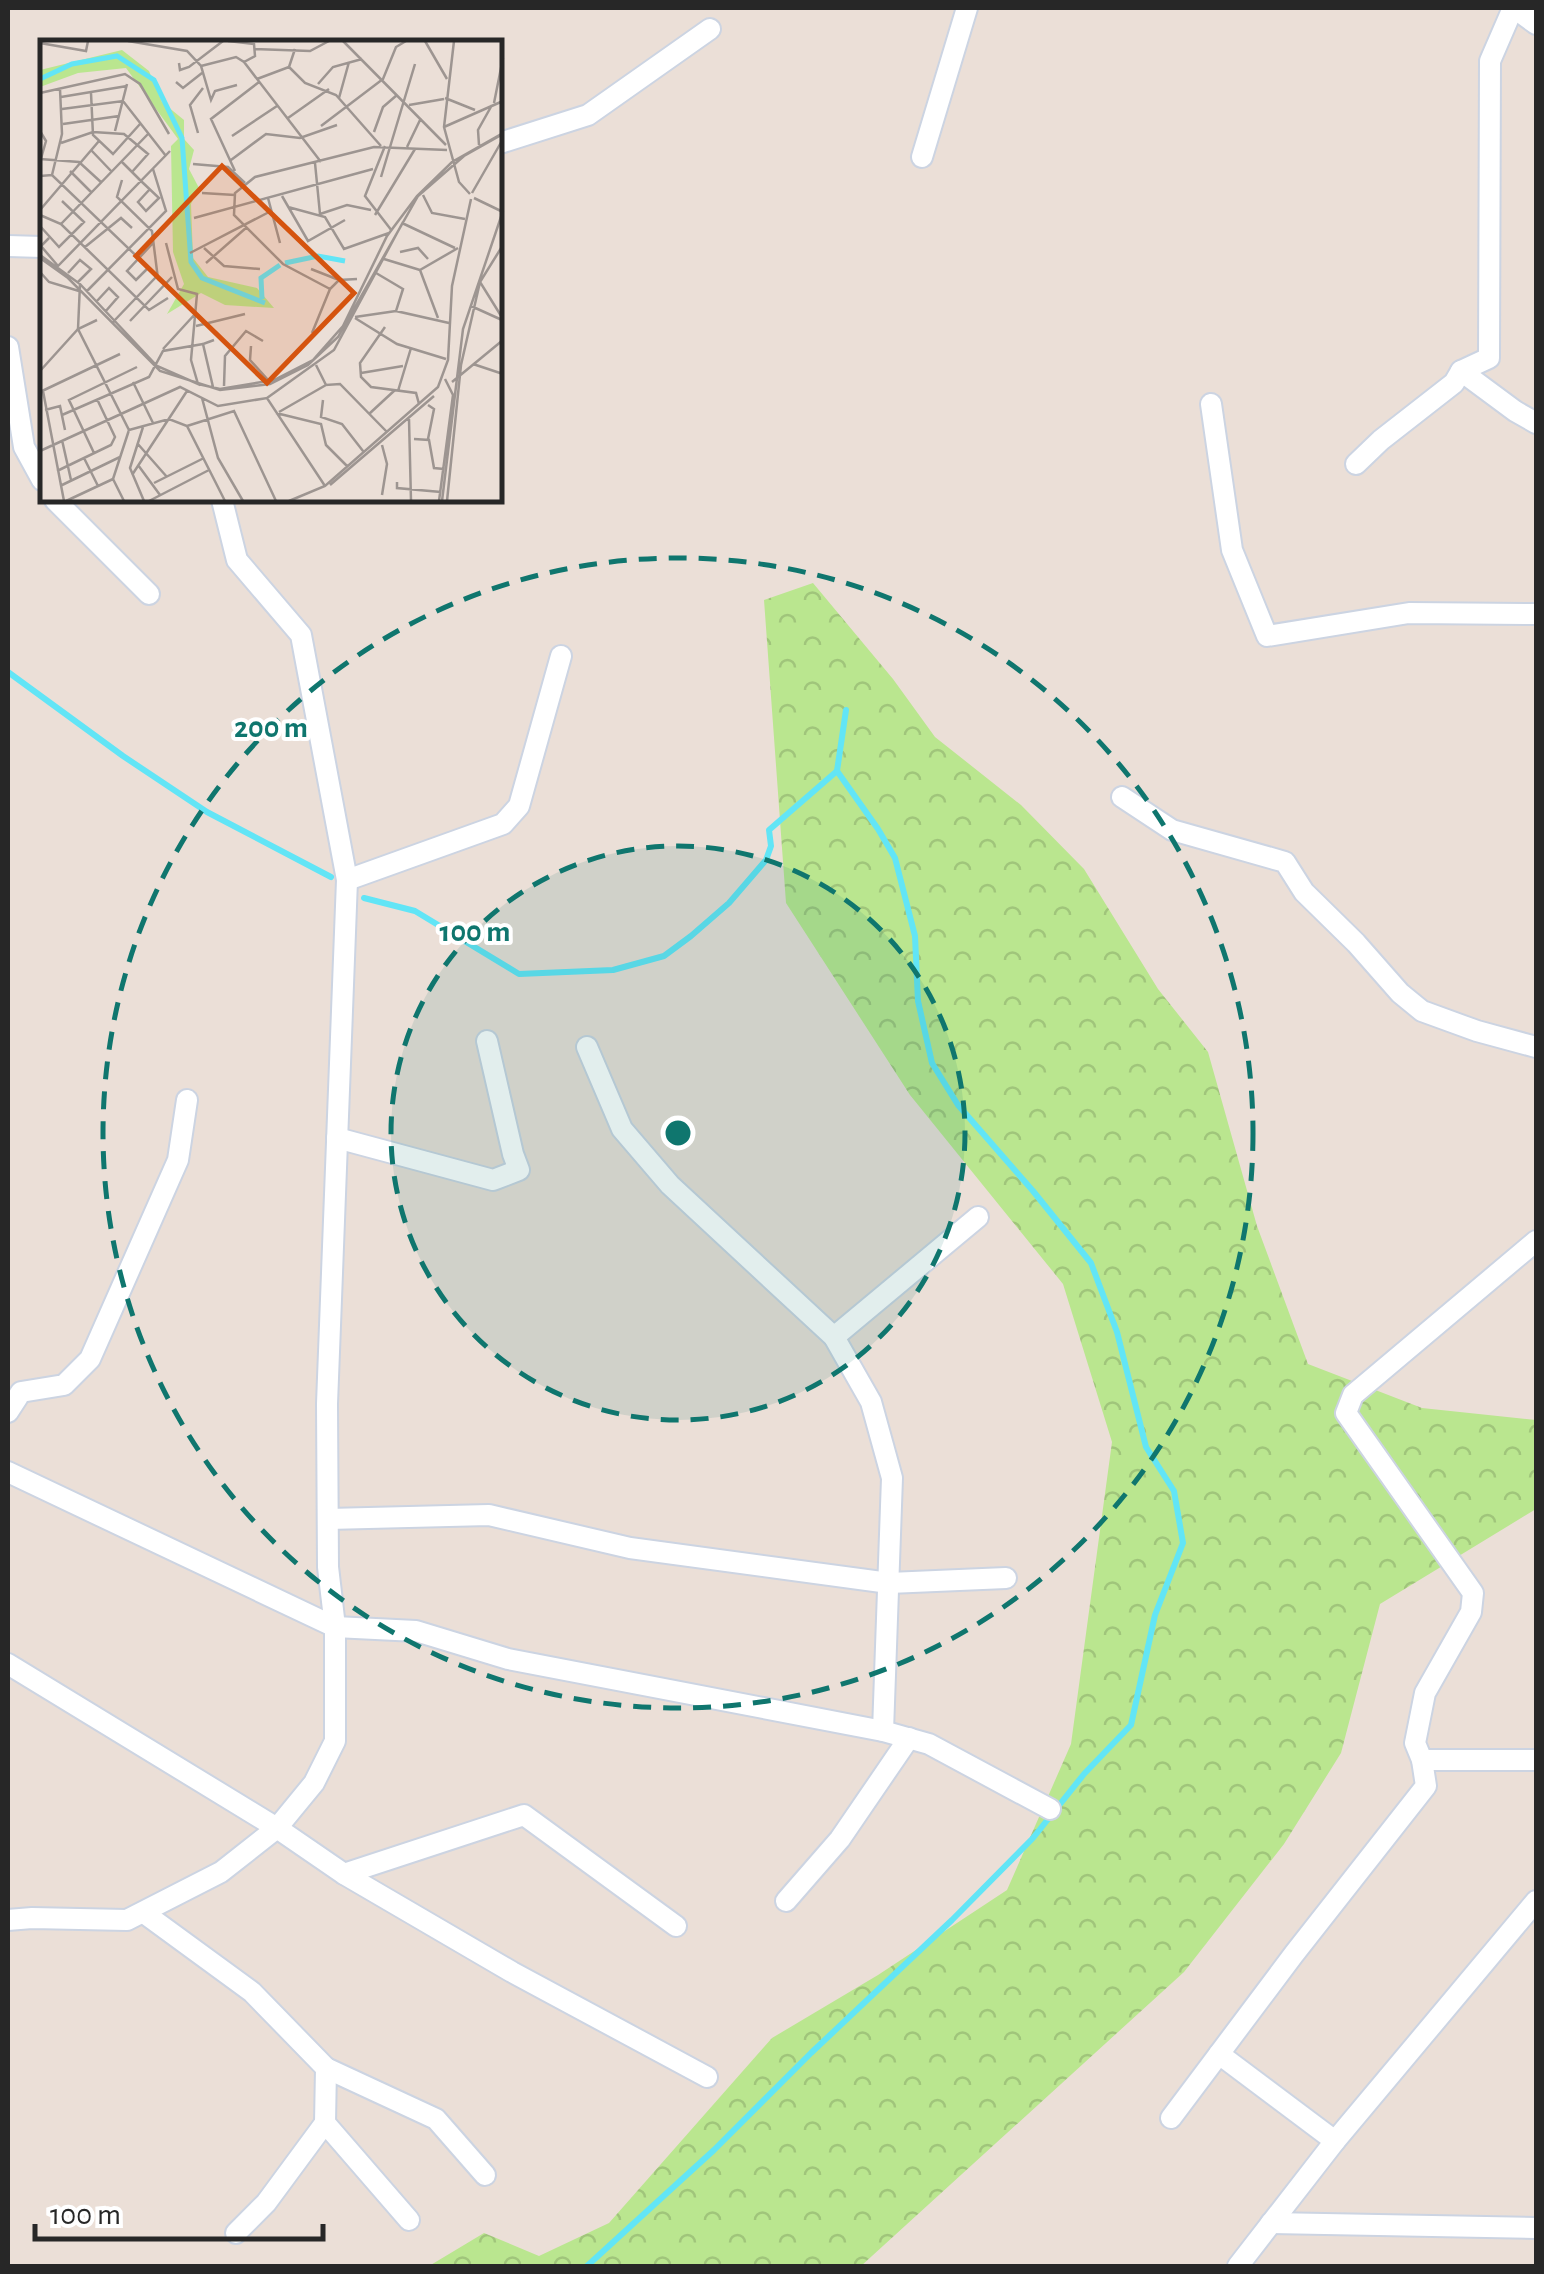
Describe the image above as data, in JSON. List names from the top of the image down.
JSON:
{
  "scale_bar": "100 m",
  "rings": ["200 m", "100 m"]
}
